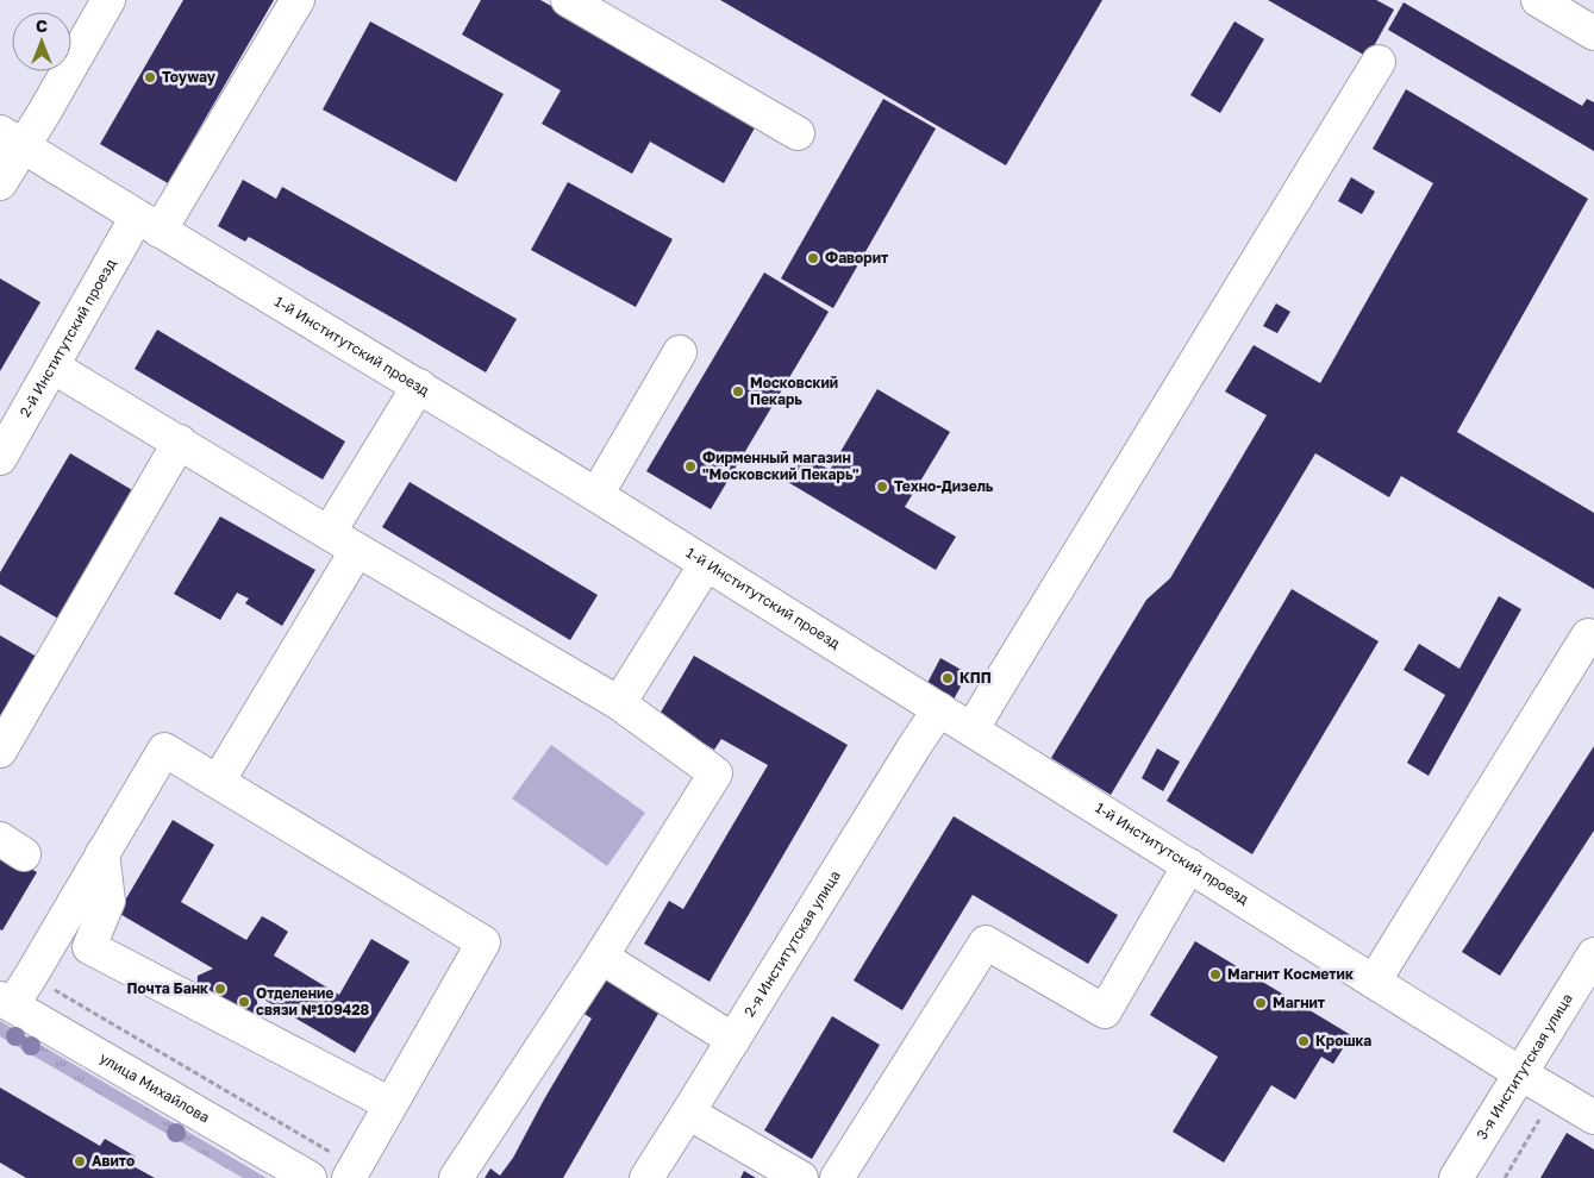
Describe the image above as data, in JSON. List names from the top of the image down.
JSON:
{
  "streets": {
    "street": [
      "2-й Институтский проезд",
      "1-й Институтский проезд",
      "2-я Институтская улица",
      "3-я Институтская улица",
      "улица Михайлова"
    ]
  },
  "crossings": [
    ["2-й Институтский проезд", "1-й Институтский проезд"],
    ["1-й Институтский проезд", "2-я Институтская улица"],
    ["1-й Институтский проезд", "3-я Институтская улица"]
  ],
  "places": [
    "Toyway",
    "Фаворит",
    "Московский Пекарь",
    "Фирменный магазин \"Московский Пекарь\"",
    "Техно-Дизель",
    "КПП",
    "Магнит Косметик",
    "Почта Банк",
    "Отделение связи №109428",
    "Магнит",
    "Крошка",
    "Авито"
  ],
  "north": "top"
}
